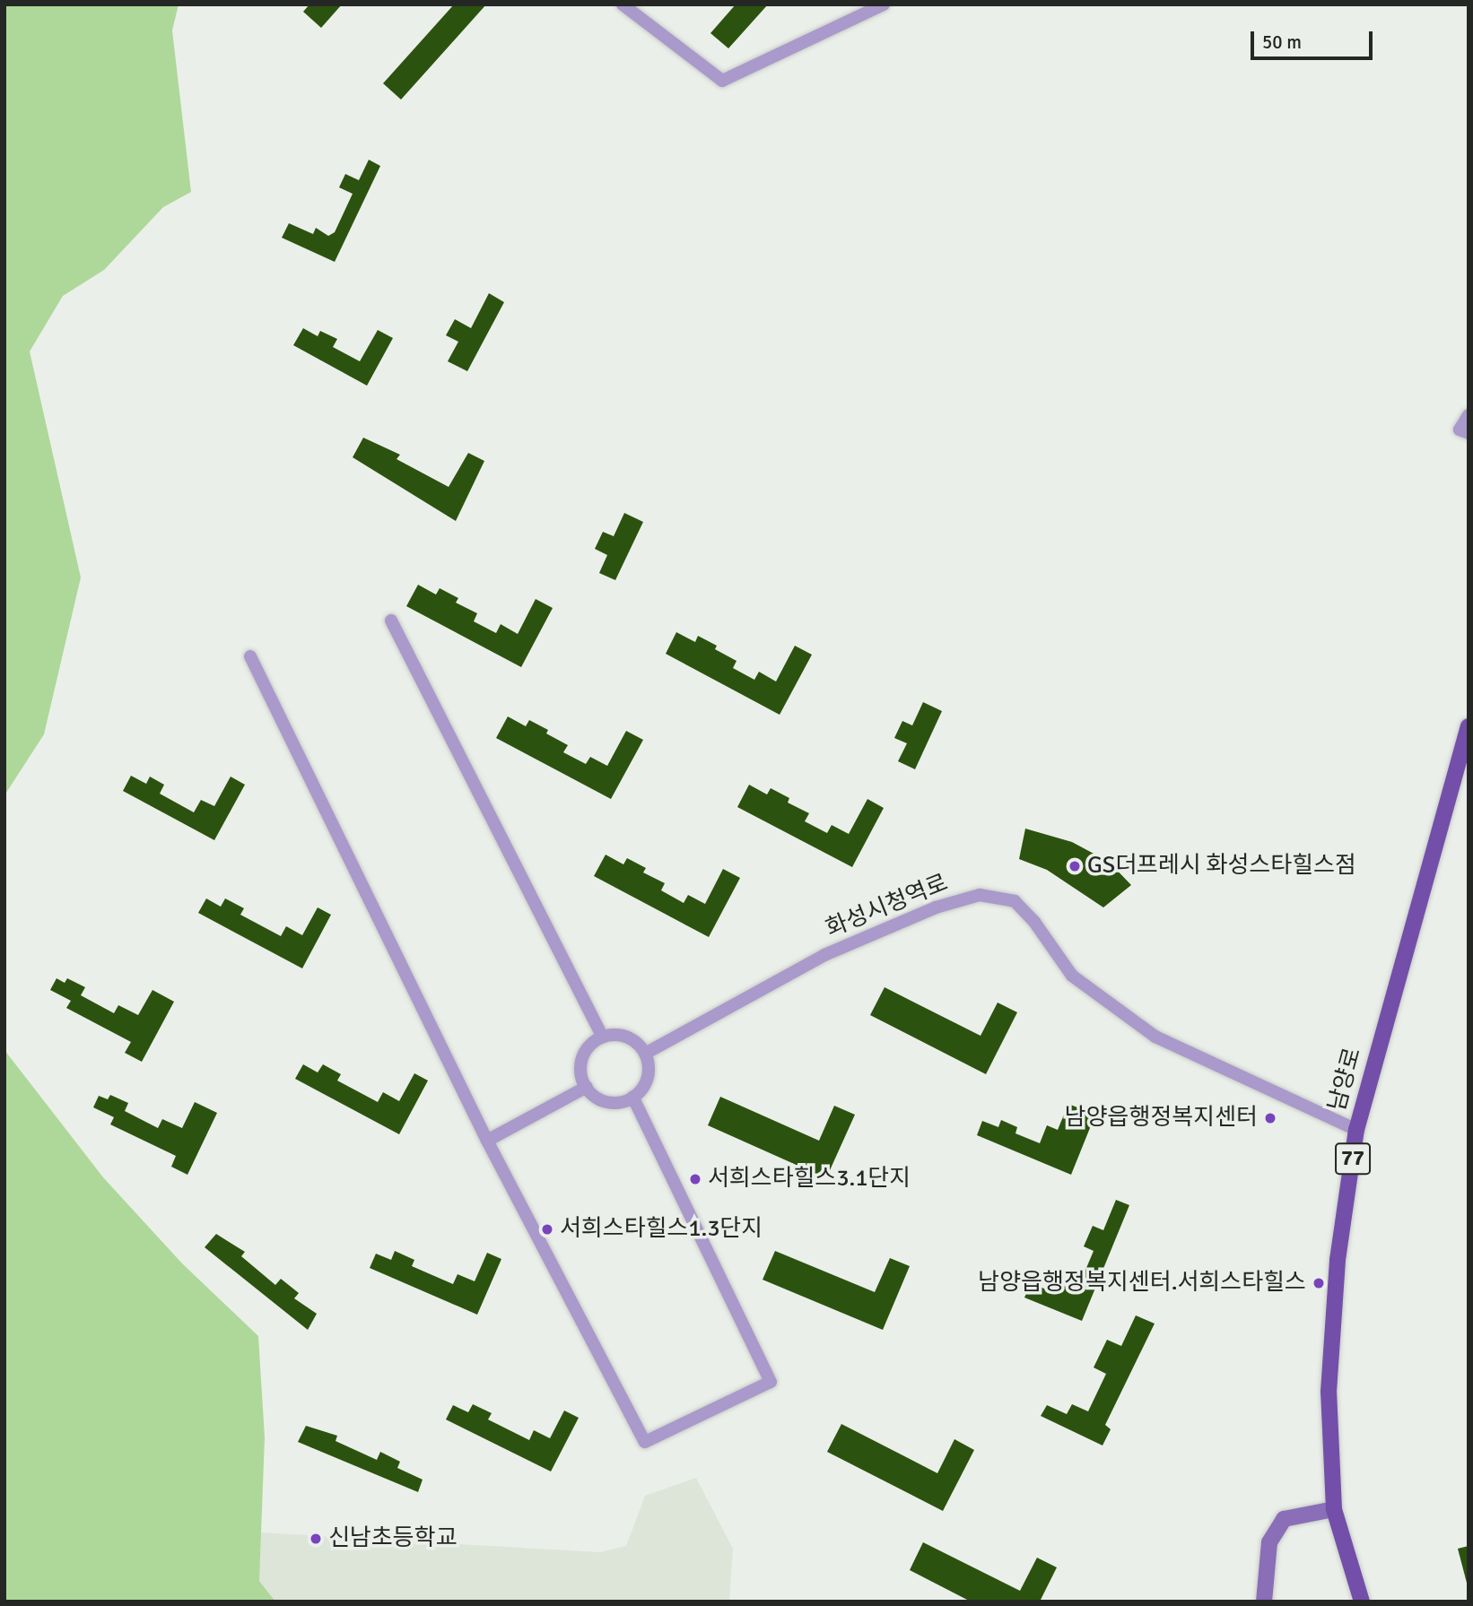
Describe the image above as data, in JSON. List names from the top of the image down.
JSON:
{
  "streets": {
    "main road": ["남양로", "77"],
    "street": ["화성시청역로"]
  },
  "crossings": [
    ["화성시청역로", "남양로"]
  ],
  "places": [
    "GS더프레시 화성스타힐스점",
    "남양읍행정복지센터",
    "서희스타힐스3.1단지",
    "서희스타힐스1.3단지",
    "남양읍행정복지센터.서희스타힐스",
    "신남초등학교"
  ],
  "scale_bar": "50 m"
}
